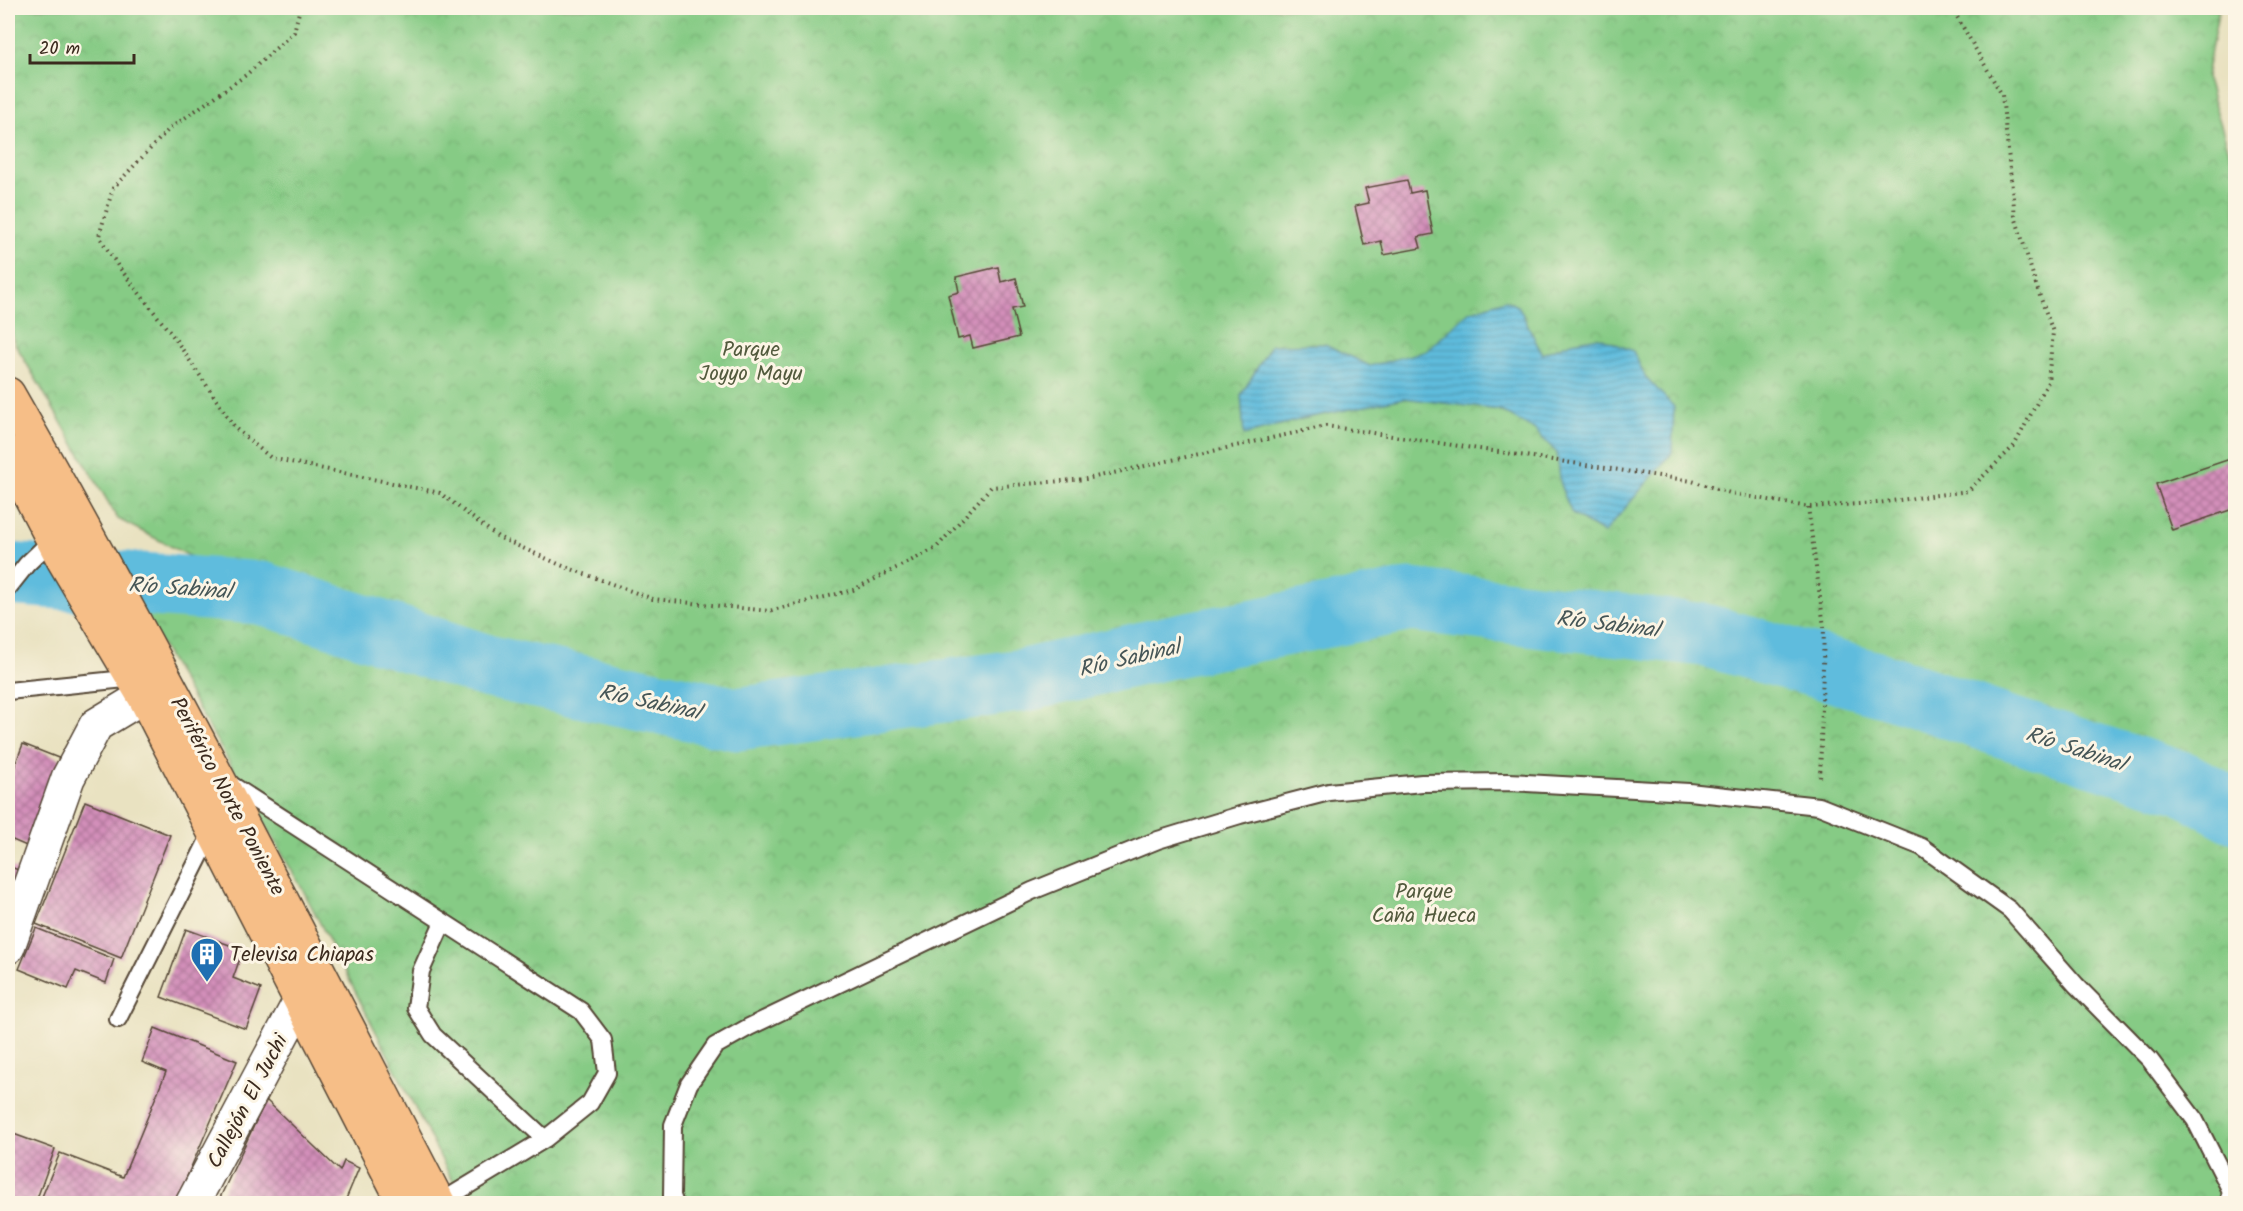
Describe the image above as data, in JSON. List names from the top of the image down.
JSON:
{
  "streets": {
    "main road": ["Periférico Norte Poniente"],
    "street": ["Callejón El Juchi"]
  },
  "crossings": [
    ["Periférico Norte Poniente", "Callejón El Juchi"]
  ],
  "water": ["Río Sabinal"],
  "parks": ["Parque Joyyo Mayu", "Parque Caña Hueca"],
  "places": {
    "building": ["Televisa Chiapas"]
  },
  "scale_bar": "20 m"
}
